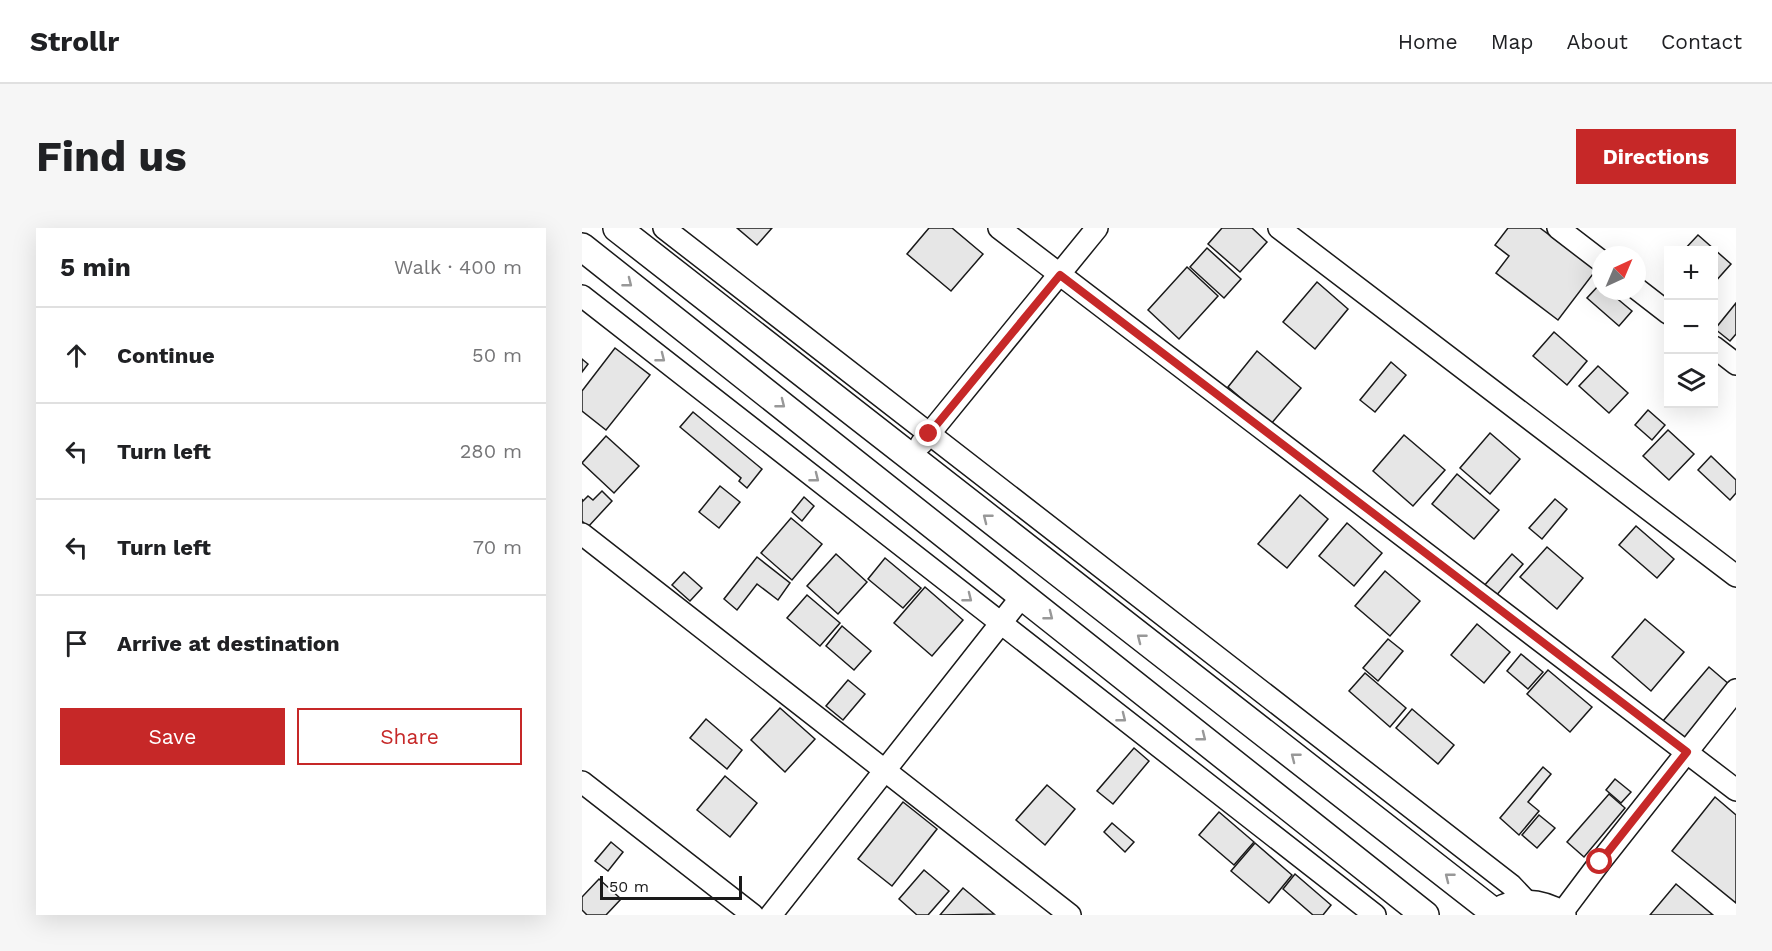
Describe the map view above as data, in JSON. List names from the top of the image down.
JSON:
{
  "scale_bar": "50 m",
  "north": "top right",
  "page": {
    "header": "Strollr",
    "nav": [
      "Home",
      "Map",
      "About",
      "Contact"
    ],
    "buttons": [
      "Directions",
      ["Save", "Share"]
    ],
    "title": "Find us",
    "heading": ["5 min", "Walk · 400 m"],
    "map_buttons": ["+", "−"],
    "list": [
      ["Continue", "50 m"],
      ["Turn left", "280 m"],
      ["Turn left", "70 m"],
      "Arrive at destination"
    ],
    "scale": "50 m"
  }
}
